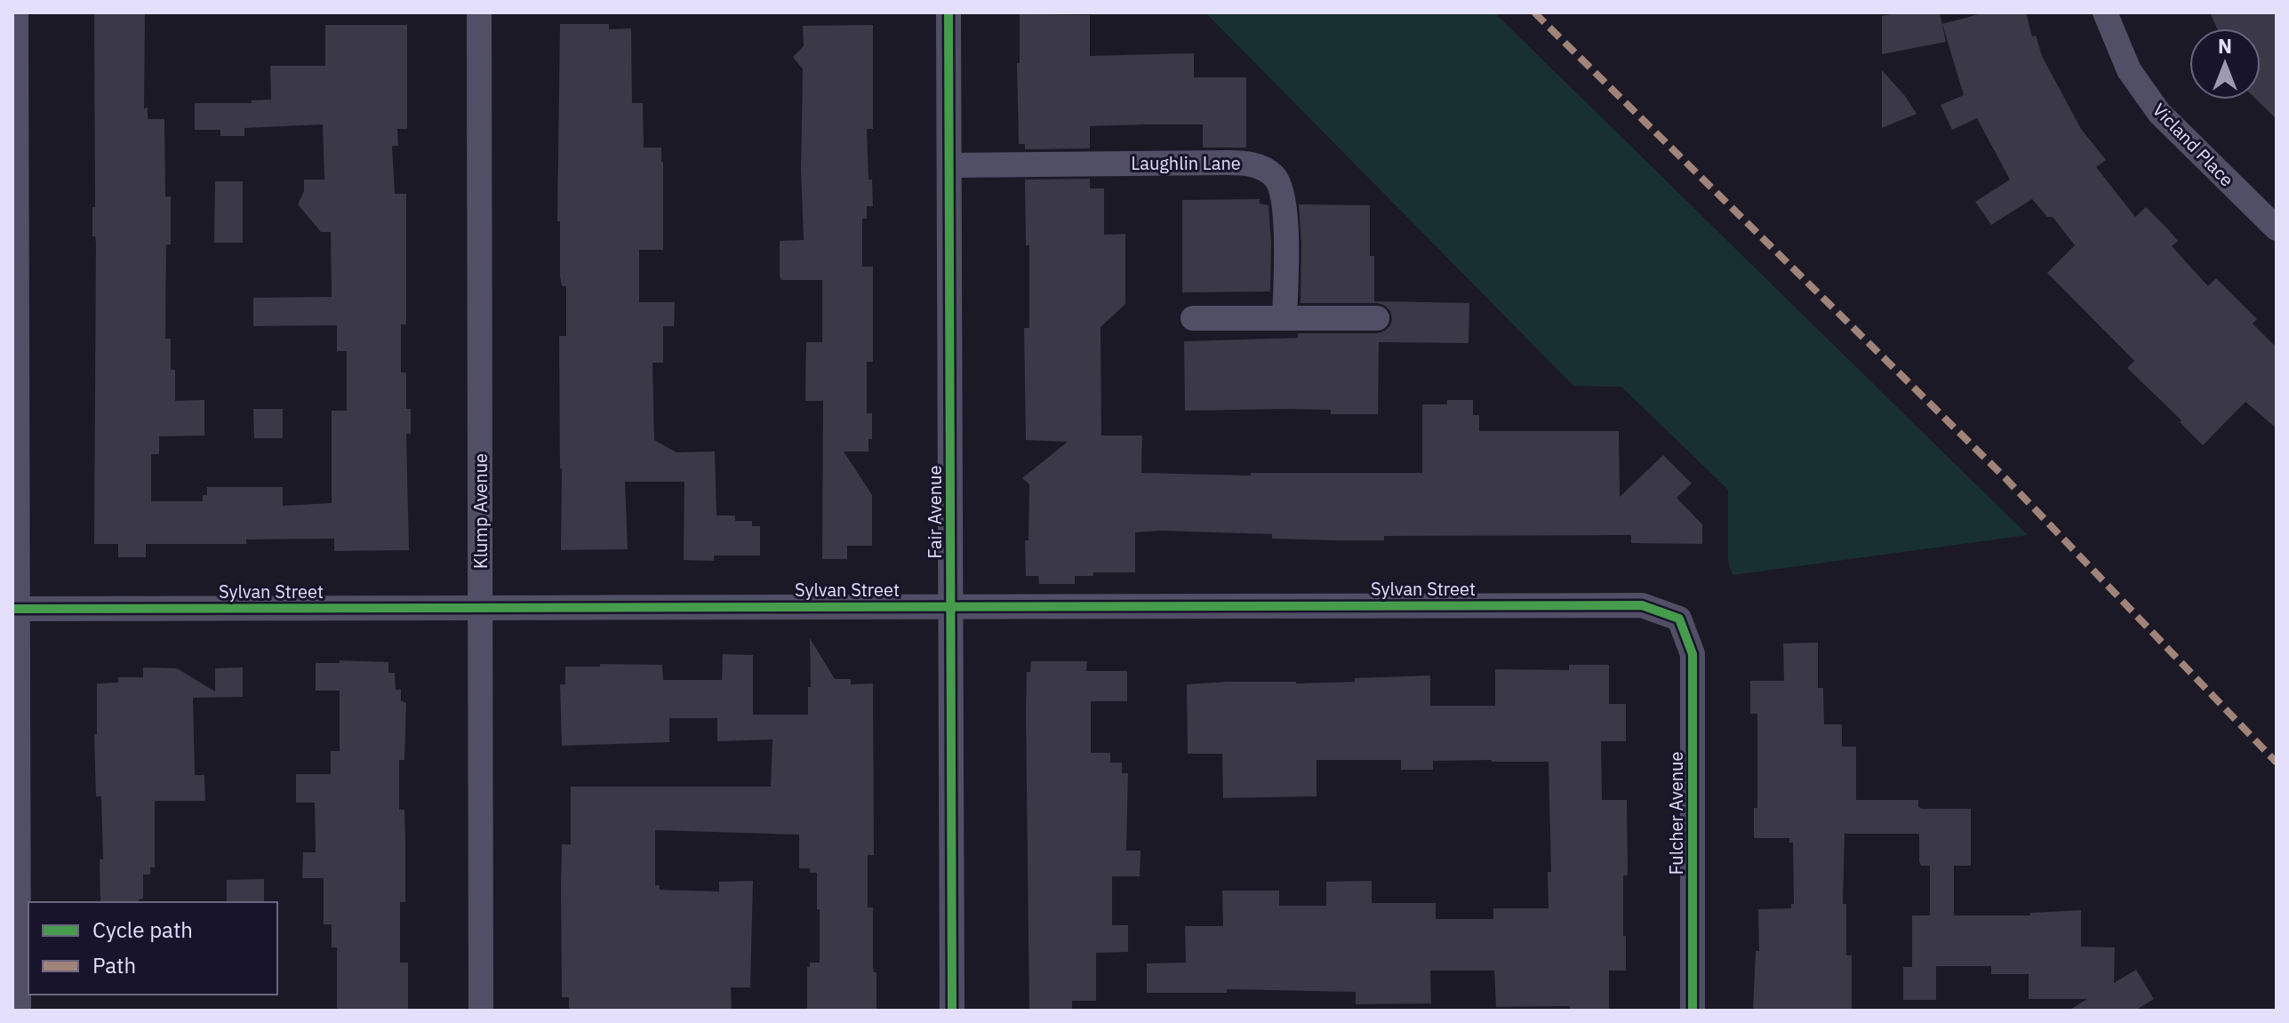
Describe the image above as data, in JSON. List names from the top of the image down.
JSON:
{
  "streets": {
    "street": [
      "Vicland Place",
      "Laughlin Lane",
      "Klump Avenue",
      "Fair Avenue",
      "Sylvan Street",
      "Fulcher Avenue"
    ]
  },
  "crossings": [
    ["Laughlin Lane", "Fair Avenue"],
    ["Klump Avenue", "Sylvan Street"],
    ["Fair Avenue", "Sylvan Street"],
    ["Sylvan Street", "Fulcher Avenue"]
  ],
  "legend": ["Cycle path", "Path"],
  "north": "top"
}
